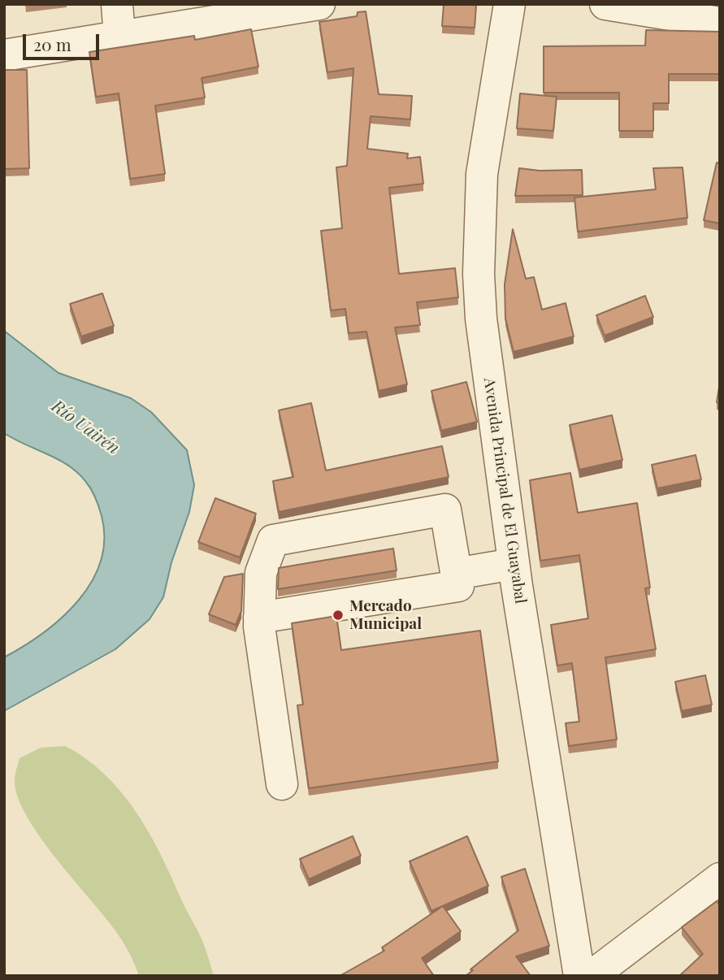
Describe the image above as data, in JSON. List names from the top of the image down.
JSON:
{
  "streets": {
    "street": ["Avenida Principal de El Guayabal"]
  },
  "water": ["Río Uairén"],
  "places": ["Mercado Municipal"],
  "scale_bar": "20 m"
}
